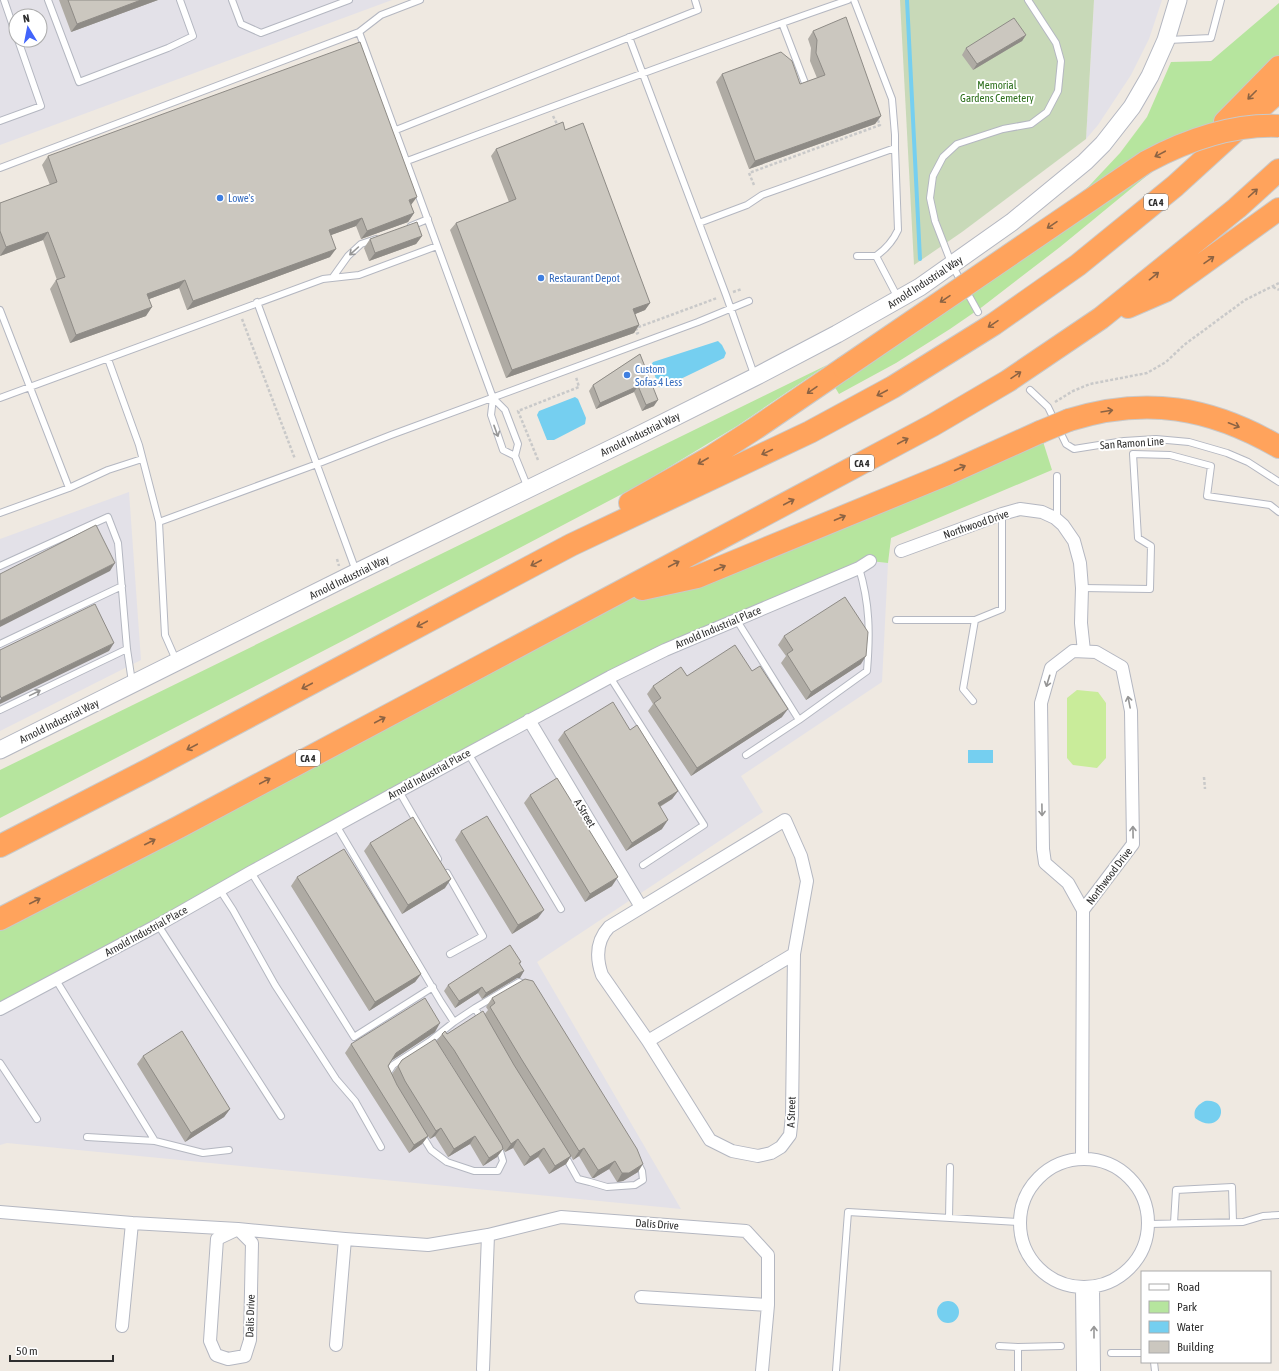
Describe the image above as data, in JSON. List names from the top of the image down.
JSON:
{
  "streets": {
    "highway": ["CA 4"],
    "street": [
      "Arnold Industrial Way",
      "Northwood Drive",
      "Arnold Industrial Place",
      "A Street",
      "Dalis Drive"
    ],
    "lane": ["San Ramon Line"]
  },
  "crossings": [
    ["Arnold Industrial Place", "A Street"]
  ],
  "parks": ["Memorial Gardens Cemetery"],
  "places": ["Lowe's", "Restaurant Depot", "Custom Sofas 4 Less"],
  "legend": [
    "Road",
    "Park",
    "Water",
    "Building"
  ],
  "scale_bar": "50 m",
  "north": "top"
}
